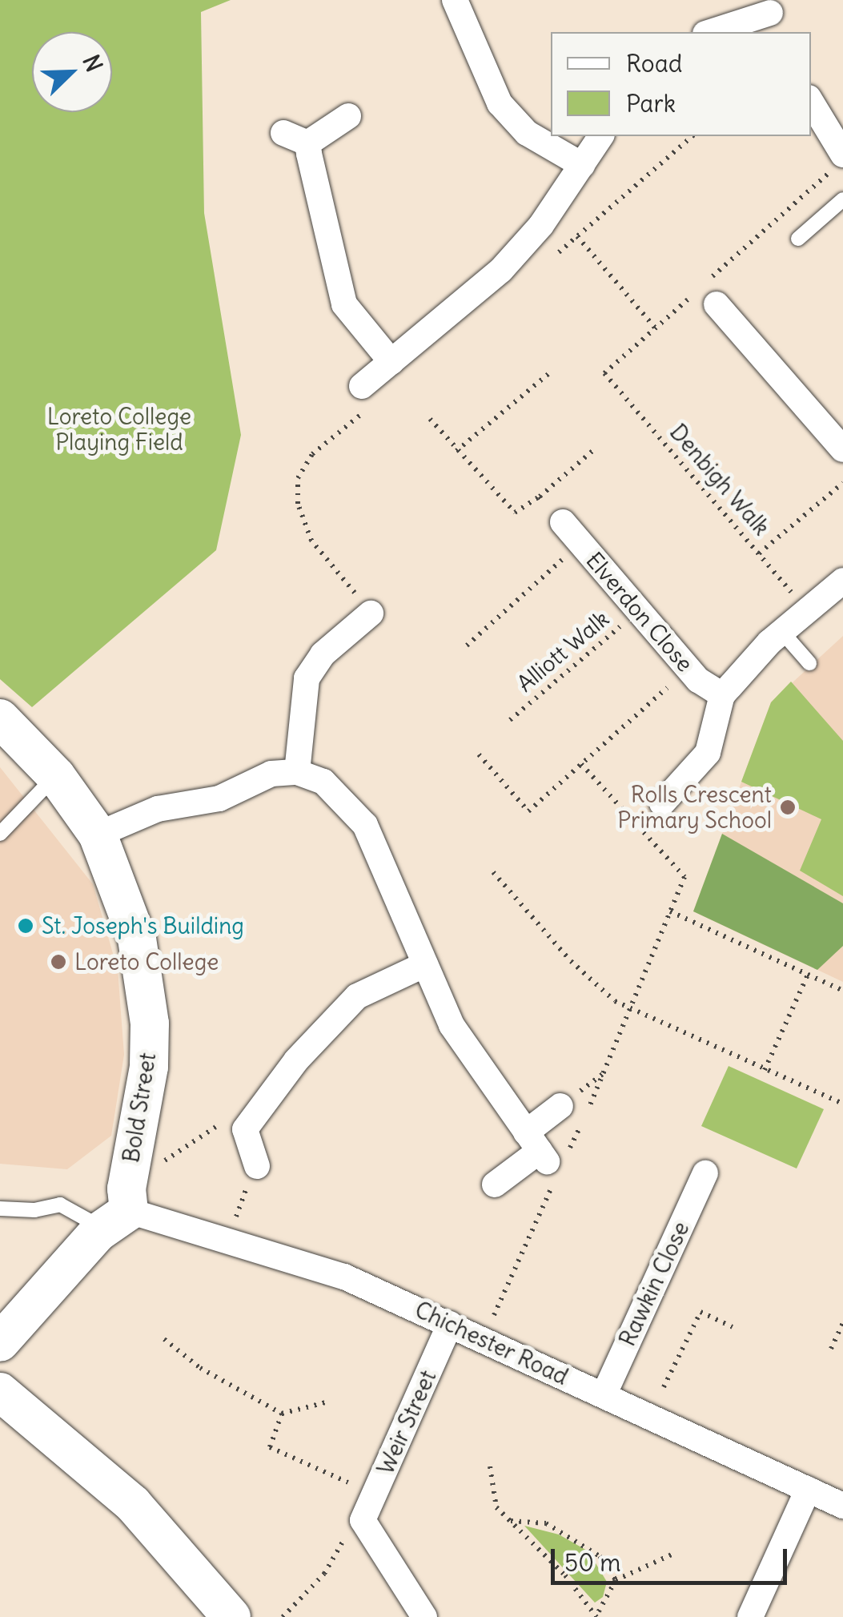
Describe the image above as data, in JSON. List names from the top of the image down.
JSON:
{
  "streets": {
    "street": [
      "Elverdon Close",
      "Bold Street",
      "Rawkin Close",
      "Chichester Road",
      "Weir Street"
    ],
    "path": ["Denbigh Walk", "Alliott Walk"]
  },
  "crossings": [
    ["Elverdon Close", "Alliott Walk"],
    ["Bold Street", "Chichester Road"],
    ["Rawkin Close", "Chichester Road"],
    ["Chichester Road", "Weir Street"]
  ],
  "parks": ["Loreto College Playing Field"],
  "places": ["Rolls Crescent Primary School", "St. Joseph's Building", "Loreto College"],
  "legend": ["Road", "Park"],
  "scale_bar": "50 m",
  "north": "top right"
}
